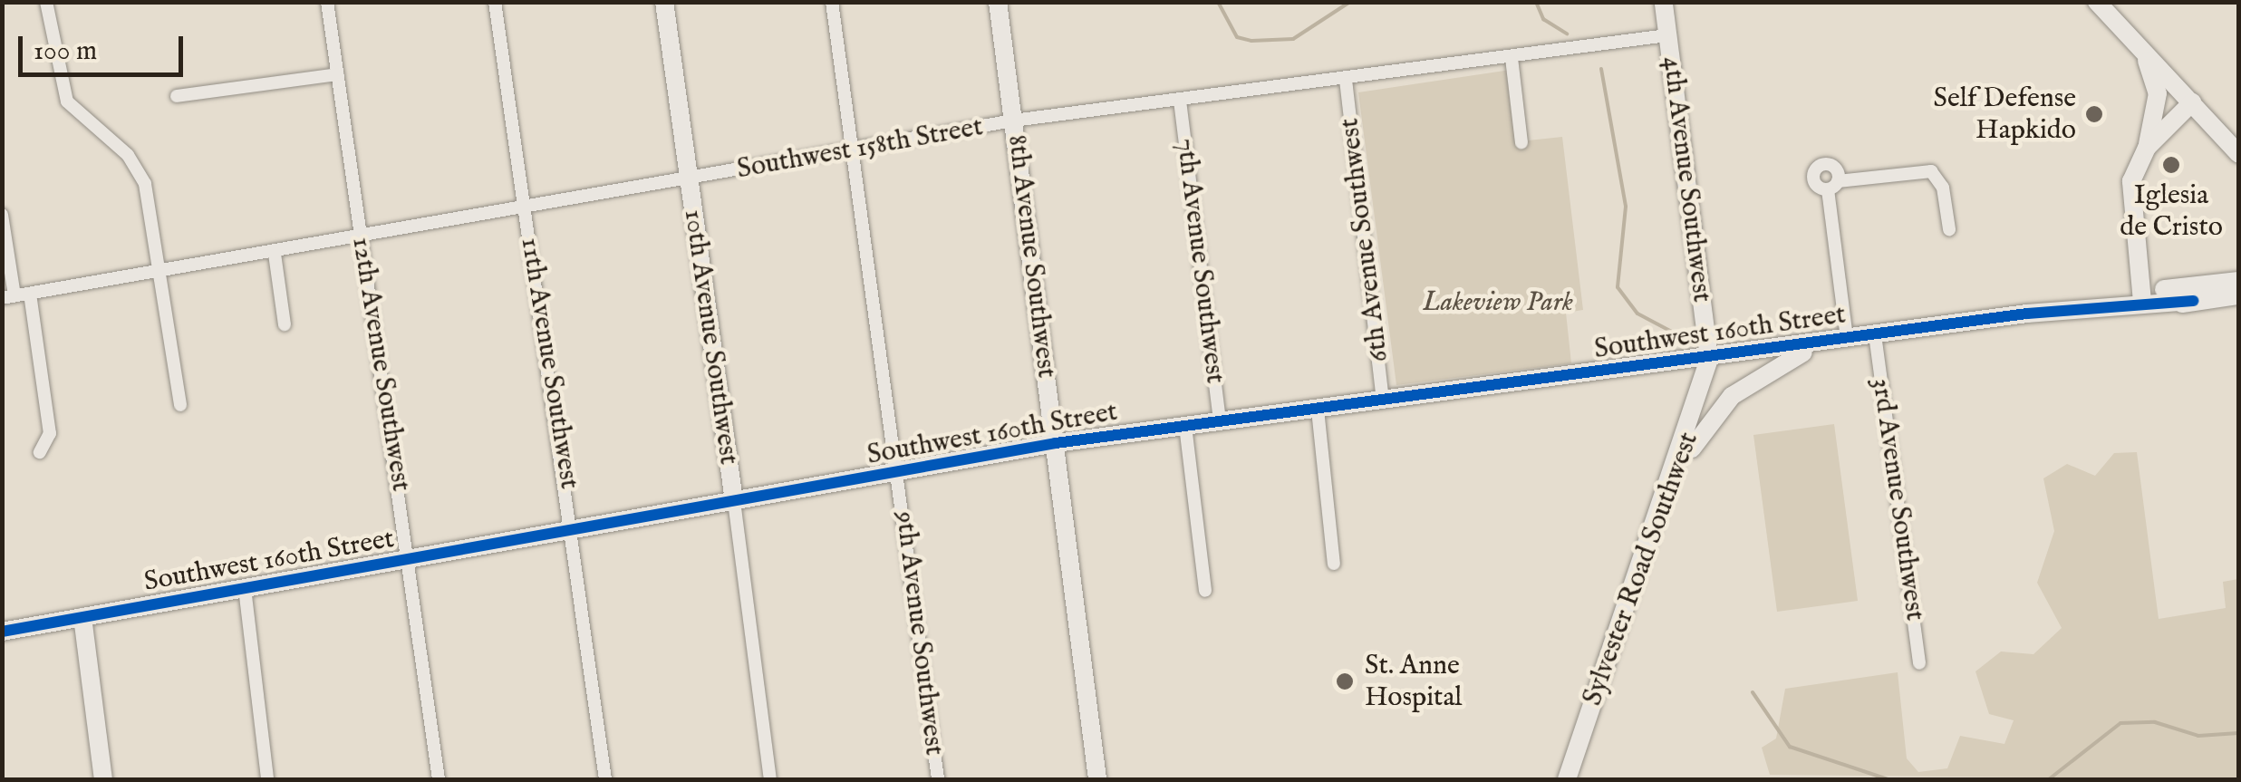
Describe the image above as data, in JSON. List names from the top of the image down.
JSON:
{
  "streets": {
    "street": [
      "Southwest 158th Street",
      "4th Avenue Southwest",
      "6th Avenue Southwest",
      "8th Avenue Southwest",
      "7th Avenue Southwest",
      "Southwest 160th Street",
      "10th Avenue Southwest",
      "11th Avenue Southwest",
      "12th Avenue Southwest",
      "3rd Avenue Southwest",
      "Sylvester Road Southwest",
      "9th Avenue Southwest"
    ]
  },
  "crossings": [
    ["Southwest 158th Street", "4th Avenue Southwest"],
    ["Southwest 158th Street", "6th Avenue Southwest"],
    ["Southwest 158th Street", "8th Avenue Southwest"],
    ["Southwest 158th Street", "7th Avenue Southwest"],
    ["Southwest 158th Street", "10th Avenue Southwest"],
    ["Southwest 158th Street", "11th Avenue Southwest"],
    ["Southwest 158th Street", "12th Avenue Southwest"],
    ["Southwest 158th Street", "9th Avenue Southwest"],
    ["4th Avenue Southwest", "Southwest 160th Street"],
    ["4th Avenue Southwest", "Sylvester Road Southwest"],
    ["6th Avenue Southwest", "Southwest 160th Street"],
    ["8th Avenue Southwest", "Southwest 160th Street"],
    ["7th Avenue Southwest", "Southwest 160th Street"],
    ["Southwest 160th Street", "10th Avenue Southwest"],
    ["Southwest 160th Street", "11th Avenue Southwest"],
    ["Southwest 160th Street", "12th Avenue Southwest"],
    ["Southwest 160th Street", "3rd Avenue Southwest"],
    ["Southwest 160th Street", "Sylvester Road Southwest"],
    ["Southwest 160th Street", "9th Avenue Southwest"]
  ],
  "parks": ["Lakeview Park"],
  "places": ["Self Defense Hapkido", "Iglesia de Cristo", "St. Anne Hospital"],
  "scale_bar": "100 m"
}
